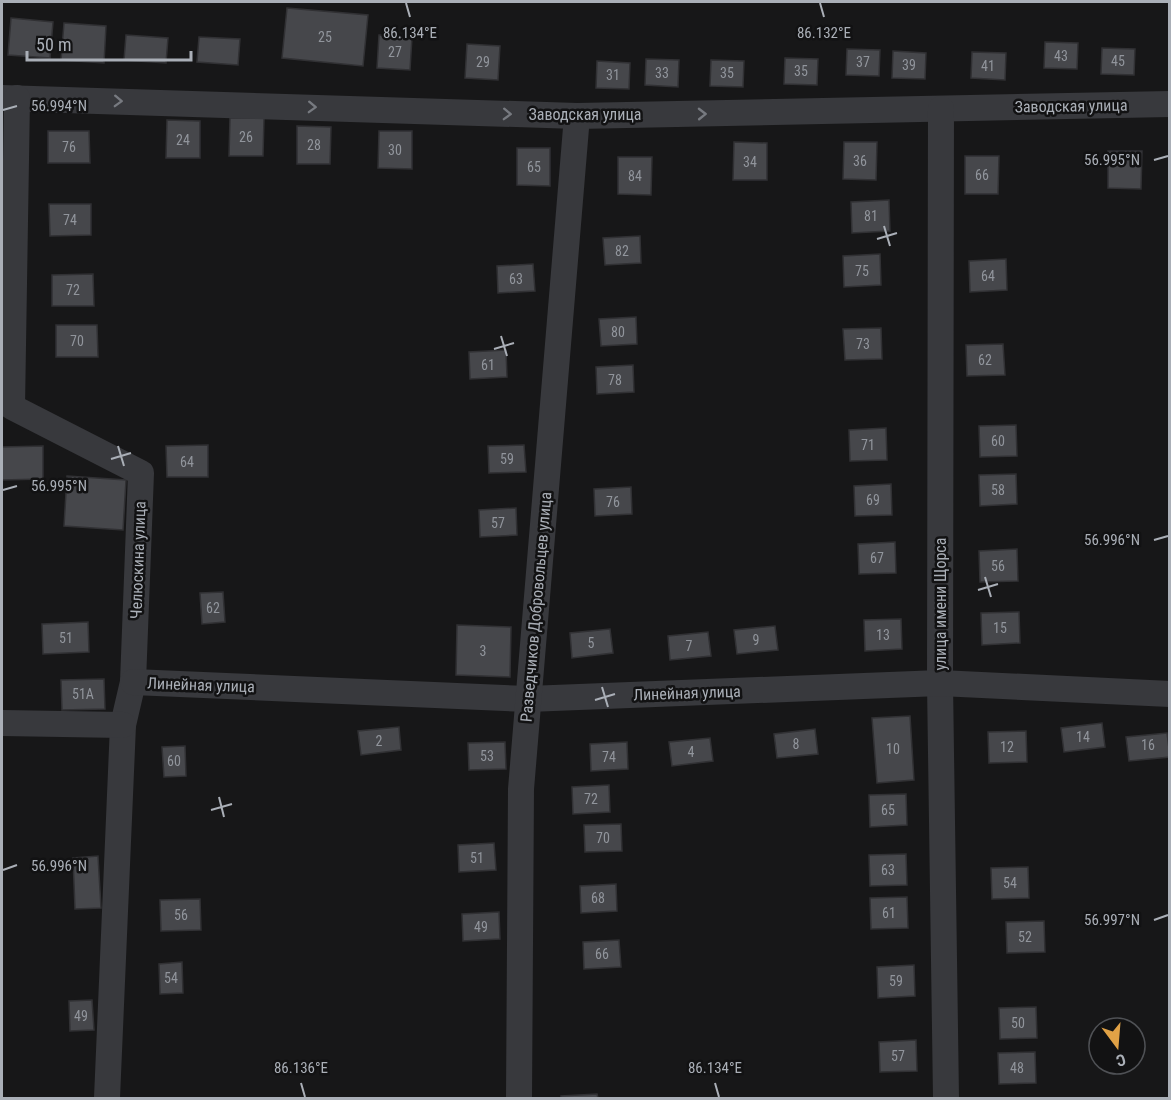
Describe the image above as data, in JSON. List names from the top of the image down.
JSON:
{
  "streets": {
    "street": [
      "Заводская улица",
      "Челюскина улица",
      "улица имени Щорса",
      "Разведчиков Добровольцев улица",
      "Линейная улица"
    ]
  },
  "crossings": [
    ["Заводская улица", "Челюскина улица"],
    ["Заводская улица", "улица имени Щорса"],
    ["Заводская улица", "Разведчиков Добровольцев улица"],
    ["Челюскина улица", "Линейная улица"],
    ["улица имени Щорса", "Линейная улица"],
    ["Разведчиков Добровольцев улица", "Линейная улица"]
  ],
  "one_way": ["Заводская улица"],
  "house_numbers": [
    "25",
    "27",
    "43",
    "45",
    "29",
    "37",
    "39",
    "41",
    "35",
    "33",
    "35",
    "31",
    "26",
    "24",
    "28",
    "76",
    "30",
    "36",
    "34",
    "65",
    "66",
    "84",
    "81",
    "74",
    "82",
    "75",
    "64",
    "63",
    "72",
    "80",
    "70",
    "73",
    "62",
    "61",
    "78",
    "60",
    "71",
    "59",
    "64",
    "58",
    "69",
    "76",
    "57",
    "67",
    "56",
    "62",
    "15",
    "13",
    "51",
    "9",
    "5",
    "7",
    "3",
    "51А",
    "14",
    "2",
    "8",
    "16",
    "12",
    "10",
    "4",
    "53",
    "74",
    "60",
    "72",
    "65",
    "70",
    "51",
    "63",
    "54",
    "68",
    "61",
    "56",
    "49",
    "52",
    "66",
    "54",
    "59",
    "49",
    "50",
    "57",
    "48"
  ],
  "scale_bar": "50 m",
  "north": "bottom",
  "coordinates": [
    "86.134°E",
    "86.132°E",
    "56.994°N",
    "56.995°N",
    "56.996°N",
    "56.997°N",
    "86.136°E"
  ]
}
